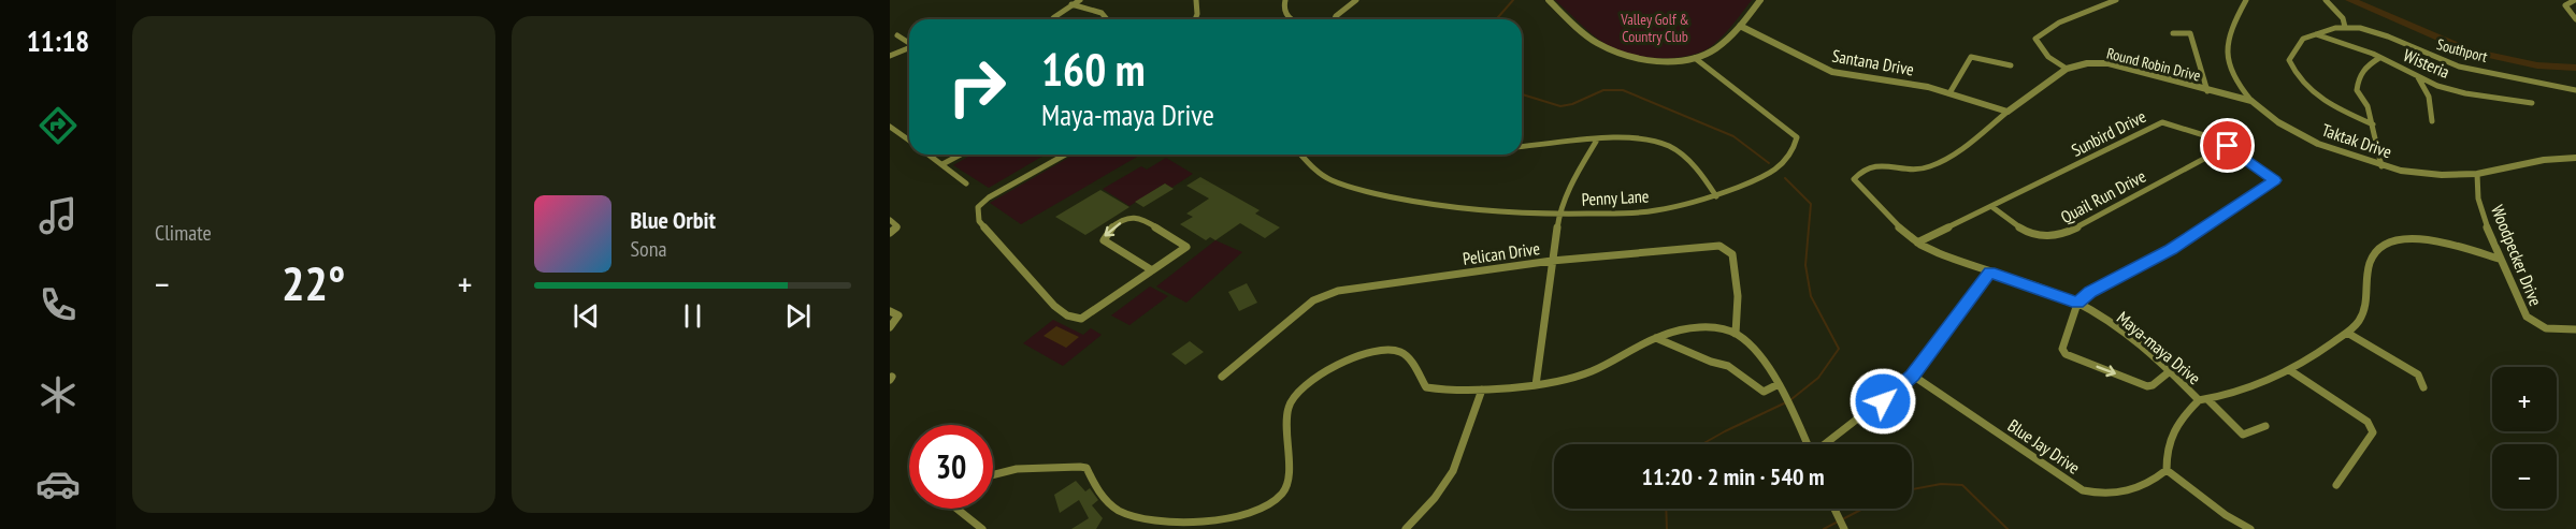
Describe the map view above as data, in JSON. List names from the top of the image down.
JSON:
{
  "streets": {
    "street": [
      "Southport",
      "Santana Drive",
      "Wisteria",
      "Round Robin Drive",
      "Sunbird Drive",
      "Taktak Drive",
      "Quail Run Drive",
      "Penny Lane",
      "Pelican Drive",
      "Woodpecker Drive",
      "Maya-maya Drive",
      "Blue Jay Drive"
    ]
  },
  "crossings": [
    ["Santana Drive", "Maya-maya Drive"],
    ["Round Robin Drive", "Taktak Drive"],
    ["Round Robin Drive", "Maya-maya Drive"],
    ["Sunbird Drive", "Quail Run Drive"],
    ["Sunbird Drive", "Maya-maya Drive"],
    ["Taktak Drive", "Woodpecker Drive"],
    ["Woodpecker Drive", "Maya-maya Drive"]
  ],
  "parks": ["Valley Golf & Country Club"],
  "page": {
    "tabs": "11:18",
    "tile": "Climate",
    "turn": ["160 m", "Maya-maya Drive"],
    "song": ["Blue Orbit", "Sona"],
    "heat": ["−", "22°", "+"],
    "map_buttons": ["+", "−"],
    "limit": "30",
    "trip": "11:20 · 2 min · 540 m"
  }
}
